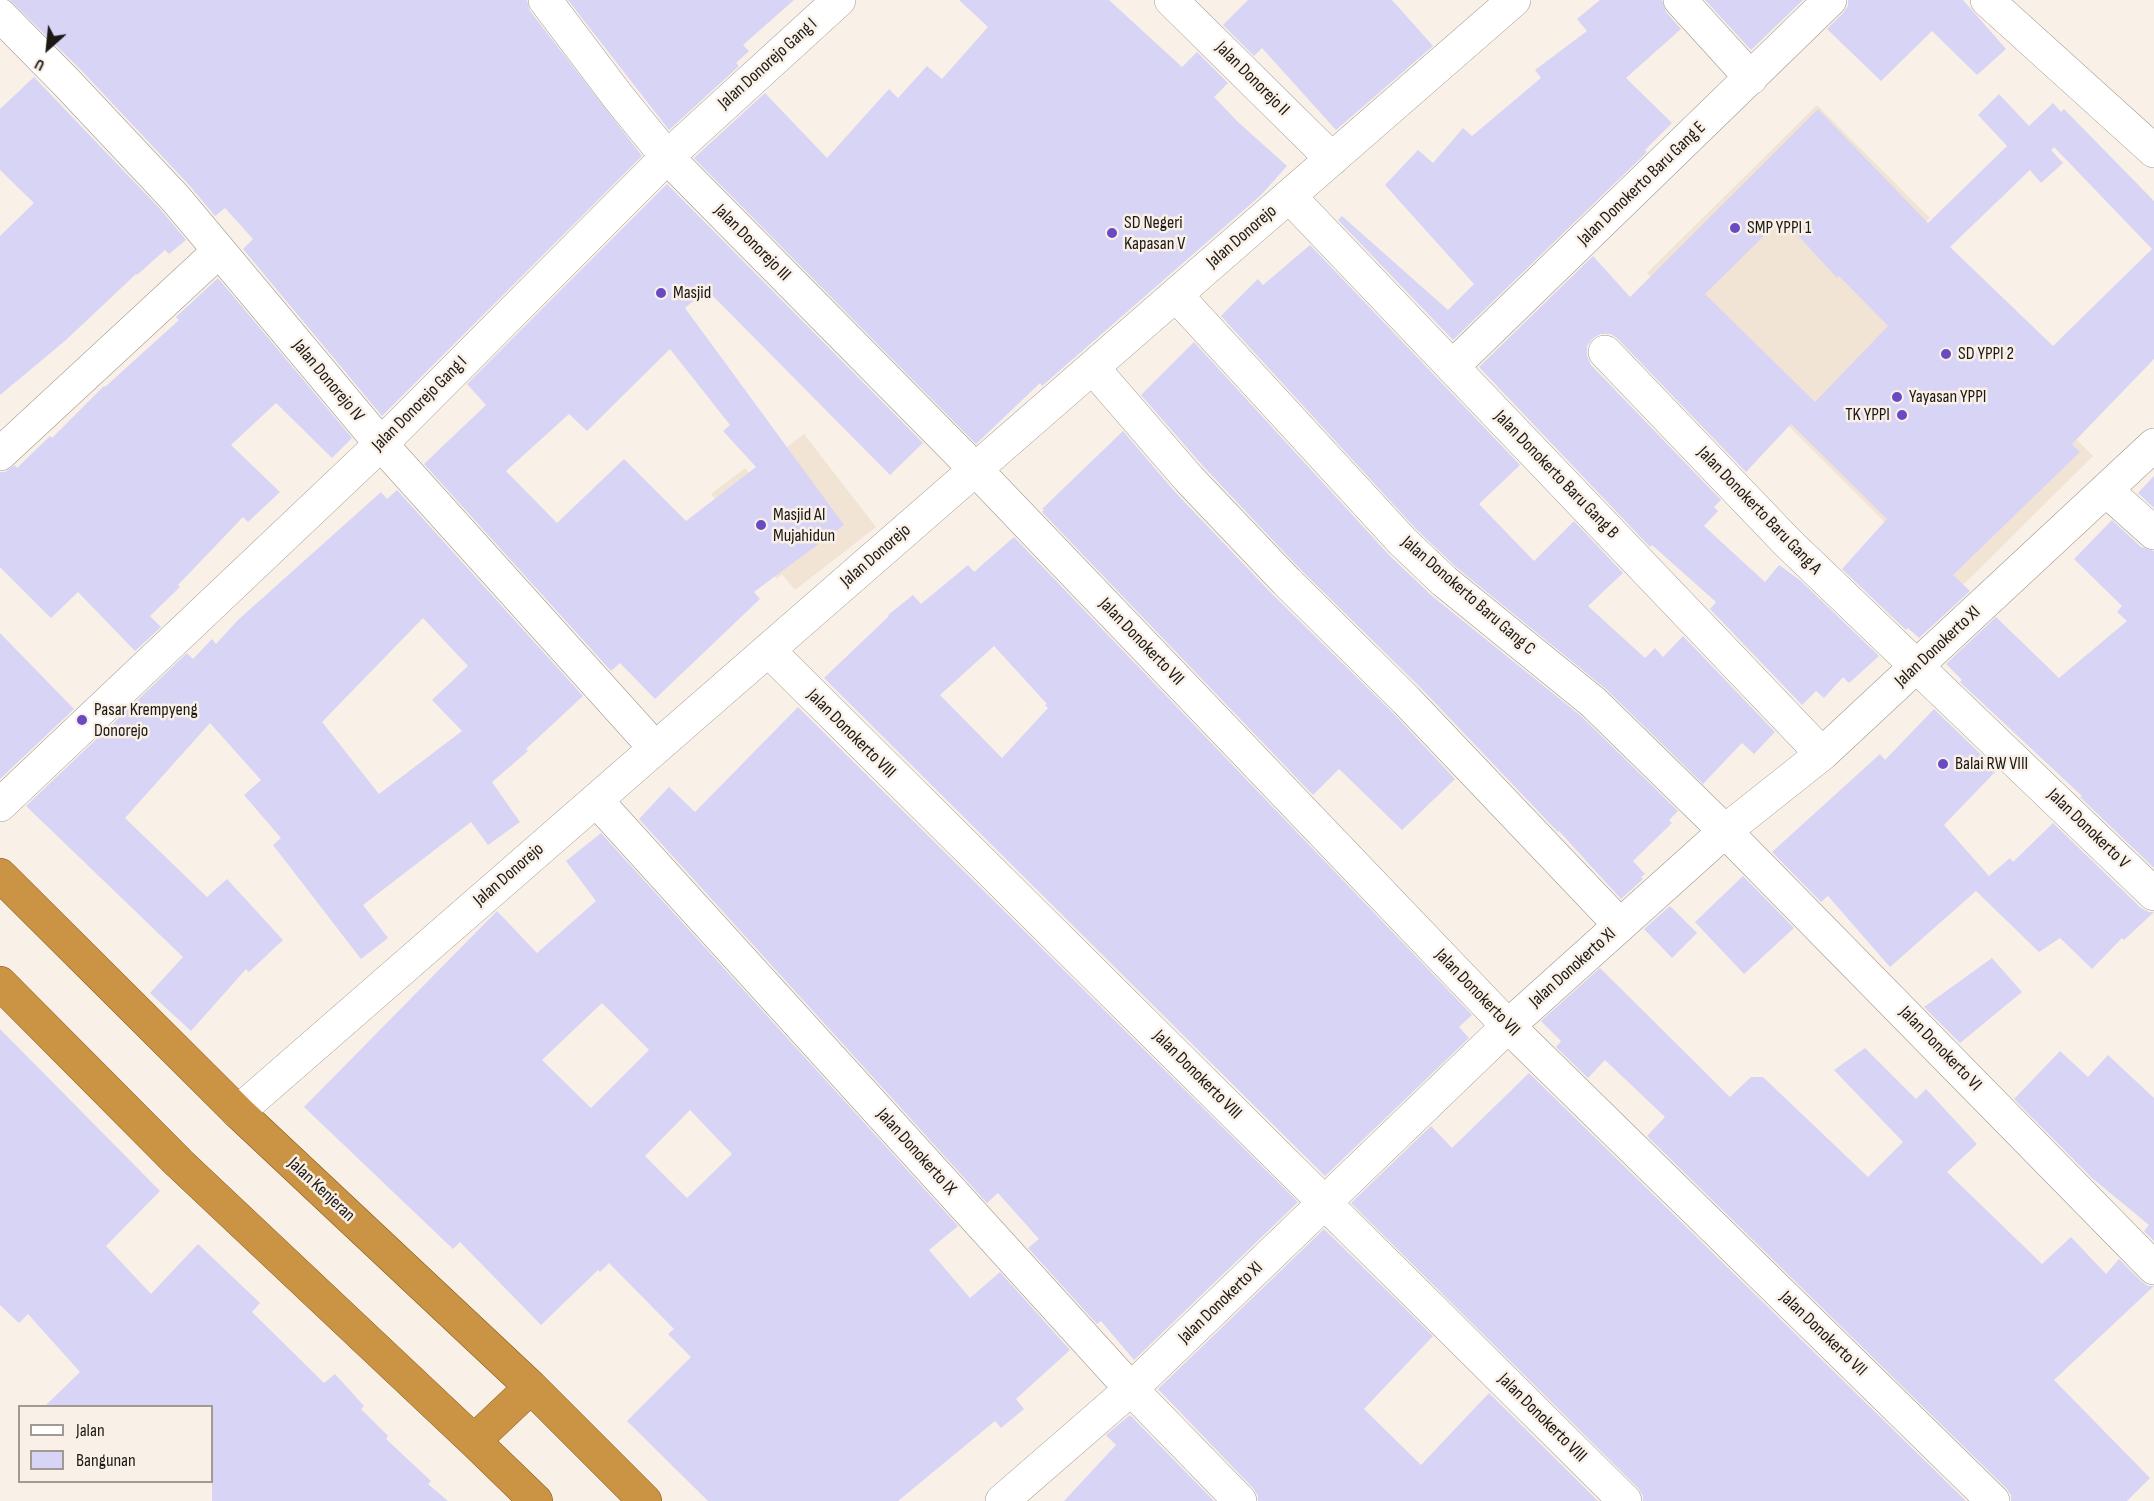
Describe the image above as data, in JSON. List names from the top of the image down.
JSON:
{
  "streets": {
    "highway": ["Jalan Kenjeran"],
    "street": [
      "Jalan Donorejo Gang I",
      "Jalan Donorejo II",
      "Jalan Donokerto Baru Gang E",
      "Jalan Donorejo",
      "Jalan Donorejo III",
      "Jalan Donorejo IV",
      "Jalan Donokerto Baru Gang B",
      "Jalan Donokerto Baru Gang A",
      "Jalan Donokerto Baru Gang C",
      "Jalan Donokerto VII",
      "Jalan Donokerto XI",
      "Jalan Donokerto VIII",
      "Jalan Donokerto V",
      "Jalan Donokerto VI",
      "Jalan Donokerto IX"
    ]
  },
  "crossings": [
    ["Jalan Donorejo Gang I", "Jalan Donorejo III"],
    ["Jalan Donorejo Gang I", "Jalan Donorejo IV"],
    ["Jalan Donorejo II", "Jalan Donorejo"],
    ["Jalan Donokerto Baru Gang E", "Jalan Donokerto Baru Gang B"],
    ["Jalan Donorejo", "Jalan Donorejo III"],
    ["Jalan Donorejo", "Jalan Donorejo IV"],
    ["Jalan Donorejo", "Jalan Donokerto Baru Gang B"],
    ["Jalan Donorejo", "Jalan Donokerto Baru Gang C"],
    ["Jalan Donorejo", "Jalan Donokerto VII"],
    ["Jalan Donorejo", "Jalan Donokerto VIII"],
    ["Jalan Donorejo", "Jalan Donokerto IX"],
    ["Jalan Donorejo", "Jalan Kenjeran"],
    ["Jalan Donorejo III", "Jalan Donokerto VII"],
    ["Jalan Donokerto Baru Gang B", "Jalan Donokerto XI"],
    ["Jalan Donokerto Baru Gang A", "Jalan Donokerto XI"],
    ["Jalan Donokerto Baru Gang A", "Jalan Donokerto V"],
    ["Jalan Donokerto Baru Gang C", "Jalan Donokerto XI"],
    ["Jalan Donokerto Baru Gang C", "Jalan Donokerto VI"],
    ["Jalan Donokerto VII", "Jalan Donokerto XI"],
    ["Jalan Donokerto XI", "Jalan Donokerto VIII"],
    ["Jalan Donokerto XI", "Jalan Donokerto V"],
    ["Jalan Donokerto XI", "Jalan Donokerto VI"],
    ["Jalan Donokerto XI", "Jalan Donokerto IX"]
  ],
  "places": [
    "SMP YPPI 1",
    "SD Negeri Kapasan V",
    "Masjid",
    "SD YPPI 2",
    "Yayasan YPPI",
    "TK YPPI",
    "Masjid Al Mujahidun",
    "Pasar Krempyeng Donorejo",
    "Balai RW VIII"
  ],
  "legend": ["Jalan", "Bangunan"],
  "north": "bottom left"
}
